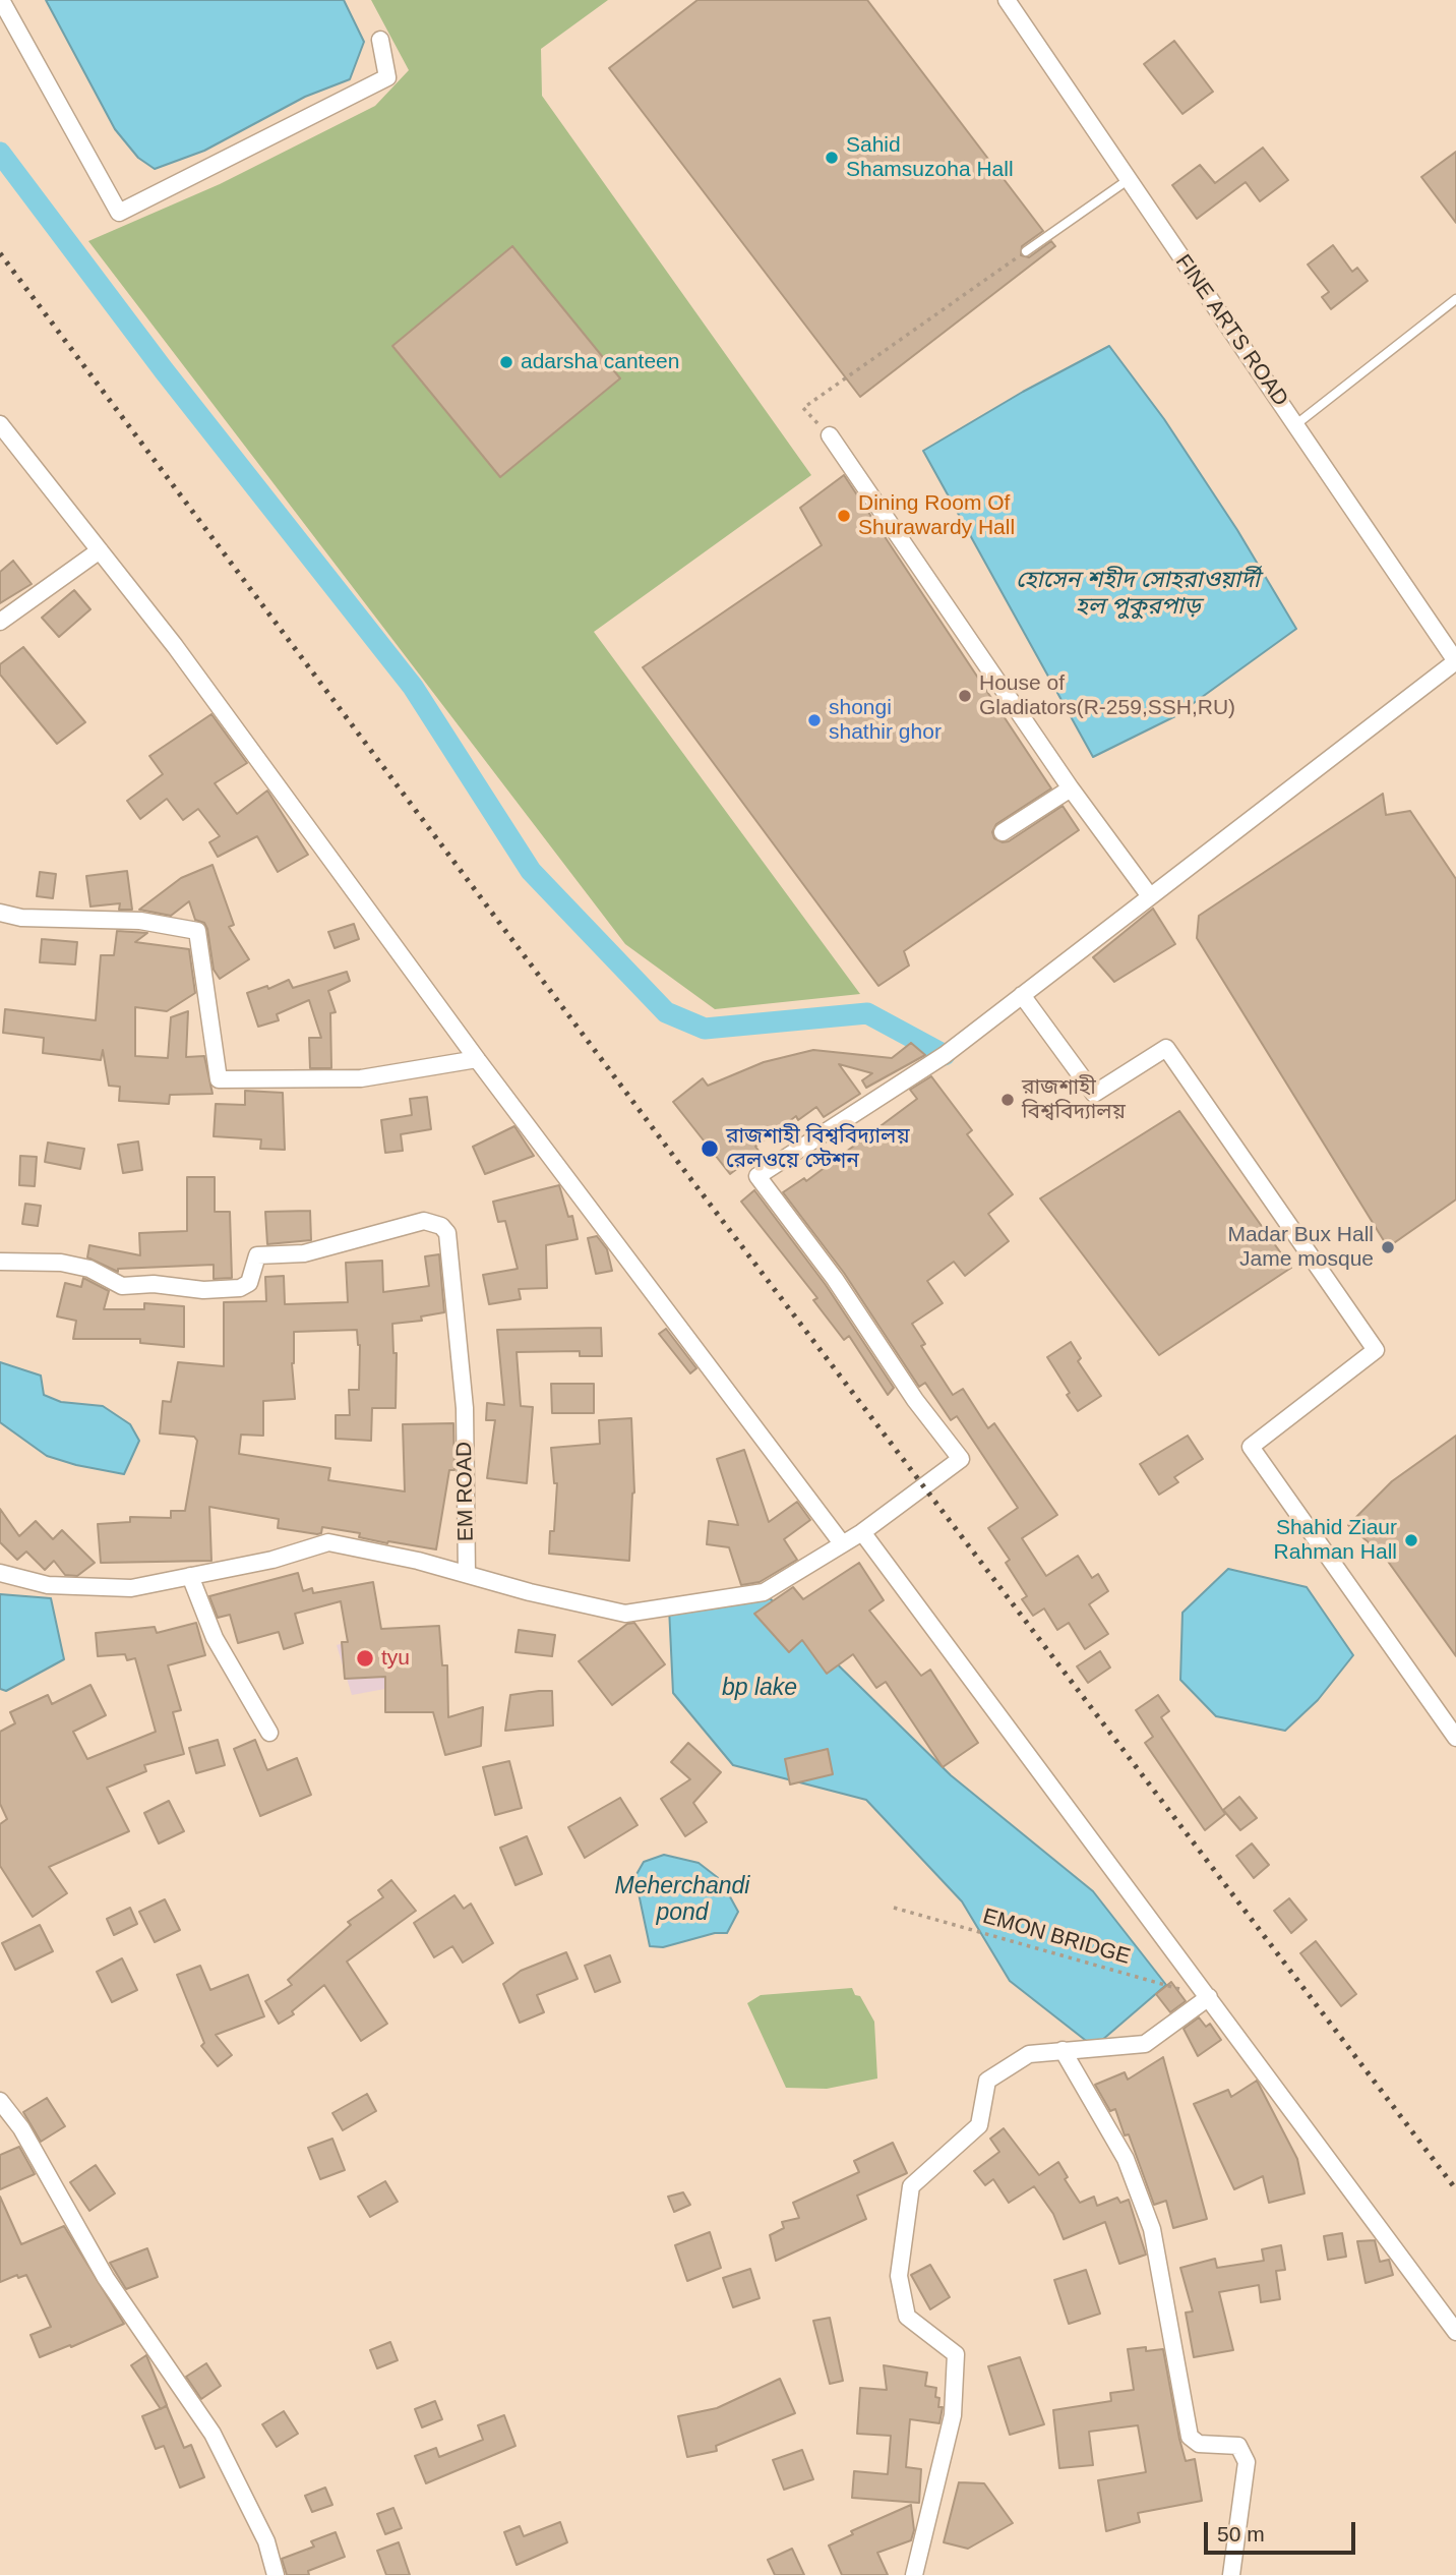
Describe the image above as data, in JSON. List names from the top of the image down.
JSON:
{
  "streets": {
    "street": ["FINE ARTS ROAD", "EM ROAD"],
    "path": ["EMON BRIDGE"]
  },
  "water": ["হোসেন শহীদ সোহরাওয়ার্দী হল পুকুরপাড়", "bp lake", "Meherchandi pond"],
  "places": [
    "Sahid Shamsuzoha Hall",
    "adarsha canteen",
    "Dining Room Of Shurawardy Hall",
    "House of Gladiators(R-259,SSH,RU)",
    "shongi shathir ghor",
    "রাজশাহী বিশ্ববিদ্যালয়",
    "রাজশাহী বিশ্ববিদ্যালয় রেলওয়ে স্টেশন",
    "Madar Bux Hall Jame mosque",
    "Shahid Ziaur Rahman Hall",
    "tyu"
  ],
  "scale_bar": "50 m"
}
